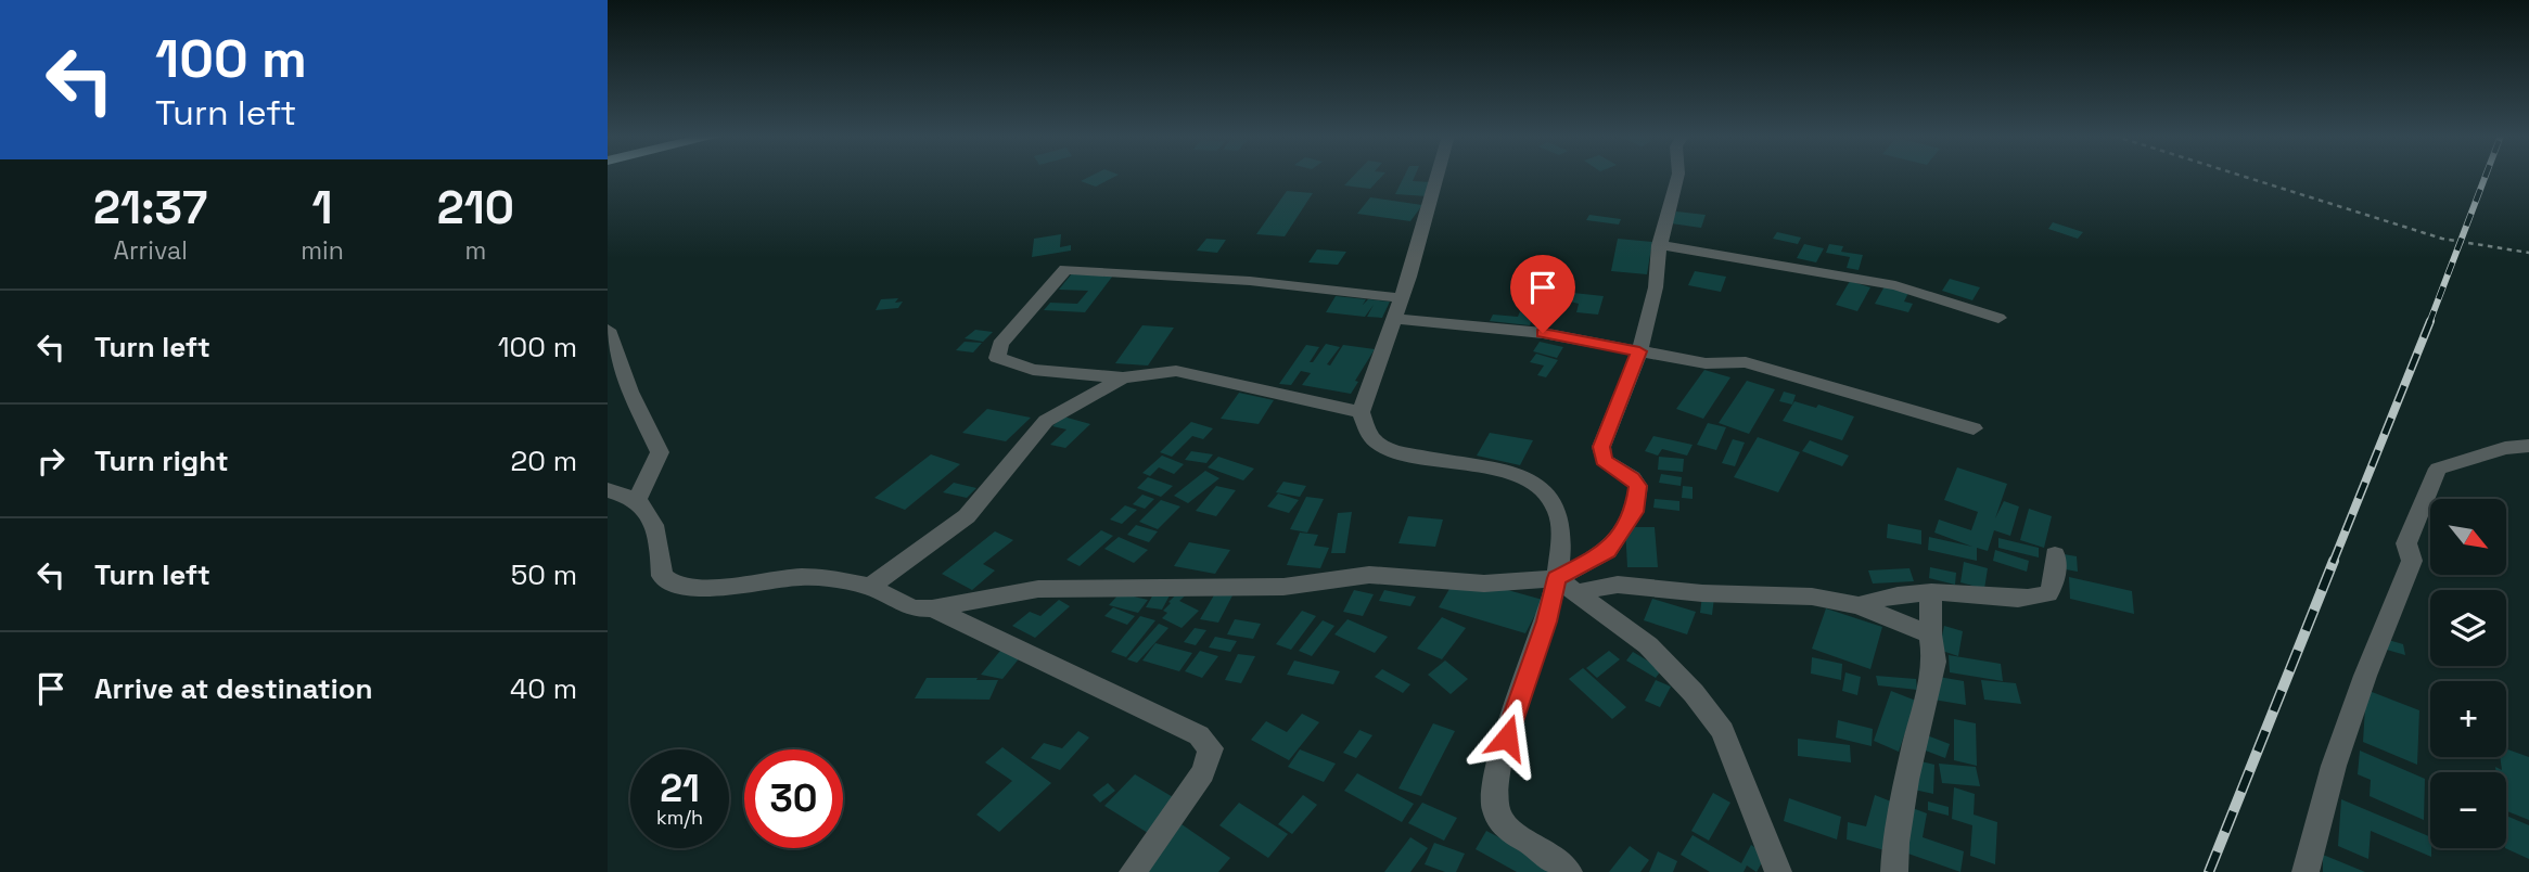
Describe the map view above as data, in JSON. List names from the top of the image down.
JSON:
{
  "north": "bottom right",
  "page": {
    "turn": ["100 m", "Turn left"],
    "eta": [
      "21:37",
      "Arrival",
      "1",
      "min",
      "210",
      "m"
    ],
    "list": [
      {
        "name": "Turn left",
        "value": "100 m"
      },
      {
        "name": "Turn right",
        "value": "20 m"
      },
      {
        "name": "Turn left",
        "value": "50 m"
      },
      {
        "name": "Arrive at destination",
        "value": "40 m"
      }
    ],
    "map_buttons": ["+", "−"],
    "speed": "21 km/h",
    "limit": "30"
  }
}
